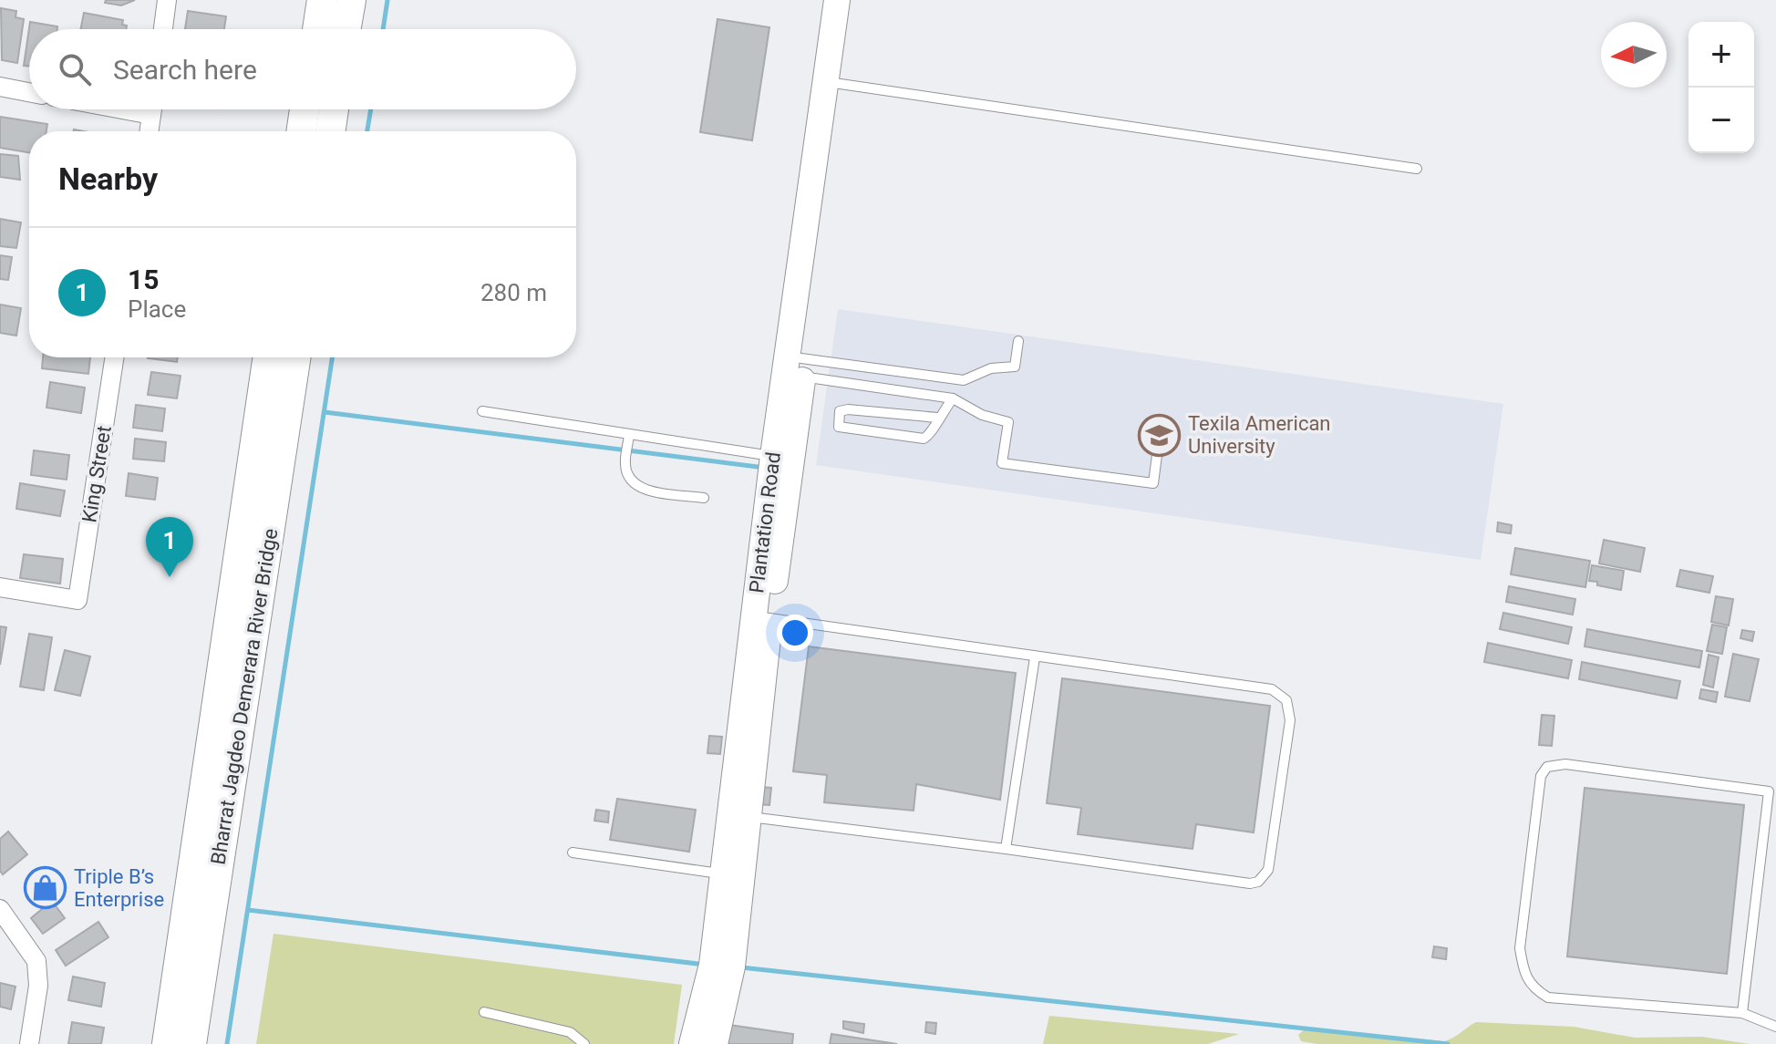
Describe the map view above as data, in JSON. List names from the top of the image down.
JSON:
{
  "streets": {
    "main road": ["Bharrat Jagdeo Demerara River Bridge"],
    "street": ["King Street", "Plantation Road"]
  },
  "places": {
    "school or university": ["Texila American University"],
    "shop": ["Triple B’s Enterprise"]
  },
  "north": "left",
  "page": {
    "map_buttons": ["+", "−"],
    "search": "Search here",
    "heading": "Nearby",
    "list": [
      {
        "mark": "1",
        "name": "15",
        "note": "Place",
        "value": "280 m"
      }
    ],
    "pins": "1"
  }
}
